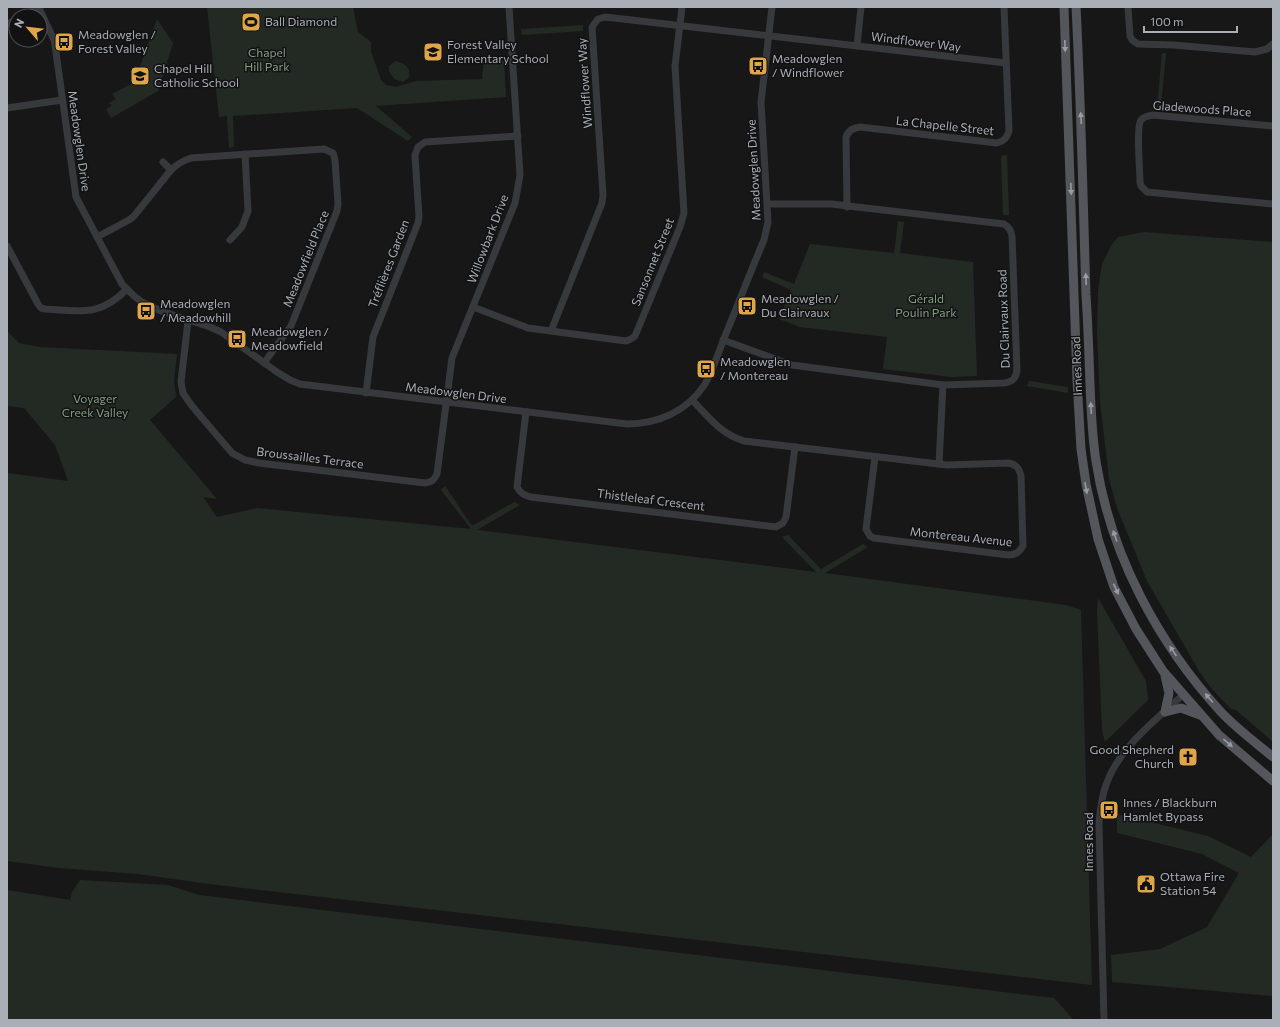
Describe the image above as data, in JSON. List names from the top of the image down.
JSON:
{
  "streets": {
    "main road": ["Innes Road"],
    "street": [
      "Windflower Way",
      "Gladewoods Place",
      "La Chapelle Street",
      "Meadowglen Drive",
      "Willowbark Drive",
      "Meadowfield Place",
      "Sansonnet Street",
      "Tréflières Garden",
      "Du Clairvaux Road",
      "Broussailles Terrace",
      "Thistleleaf Crescent",
      "Montereau Avenue"
    ]
  },
  "crossings": [
    ["Windflower Way", "La Chapelle Street"],
    ["Windflower Way", "Meadowglen Drive"],
    ["Windflower Way", "Sansonnet Street"],
    ["La Chapelle Street", "Du Clairvaux Road"],
    ["Meadowglen Drive", "Willowbark Drive"],
    ["Meadowglen Drive", "Meadowfield Place"],
    ["Meadowglen Drive", "Tréflières Garden"],
    ["Meadowglen Drive", "Du Clairvaux Road"],
    ["Meadowglen Drive", "Broussailles Terrace"],
    ["Meadowglen Drive", "Thistleleaf Crescent"],
    ["Meadowglen Drive", "Montereau Avenue"],
    ["Willowbark Drive", "Sansonnet Street"],
    ["Willowbark Drive", "Tréflières Garden"],
    ["Willowbark Drive", "Broussailles Terrace"],
    ["Thistleleaf Crescent", "Montereau Avenue"]
  ],
  "parks": ["Chapel Hill Park", "Gérald Poulin Park", "Voyager Creek Valley"],
  "places": {
    "sports": ["Ball Diamond"],
    "bus stop": [
      "Meadowglen / Forest Valley",
      "Meadowglen / Windflower",
      "Meadowglen / Du Clairvaux",
      "Meadowglen / Meadowhill",
      "Meadowglen / Meadowfield",
      "Meadowglen / Montereau",
      "Innes / Blackburn Hamlet Bypass"
    ],
    "school or university": ["Forest Valley Elementary School", "Chapel Hill Catholic School"],
    "church": ["Good Shepherd Church"],
    "public building": ["Ottawa Fire Station 54"]
  },
  "scale_bar": "100 m",
  "north": "top left"
}
